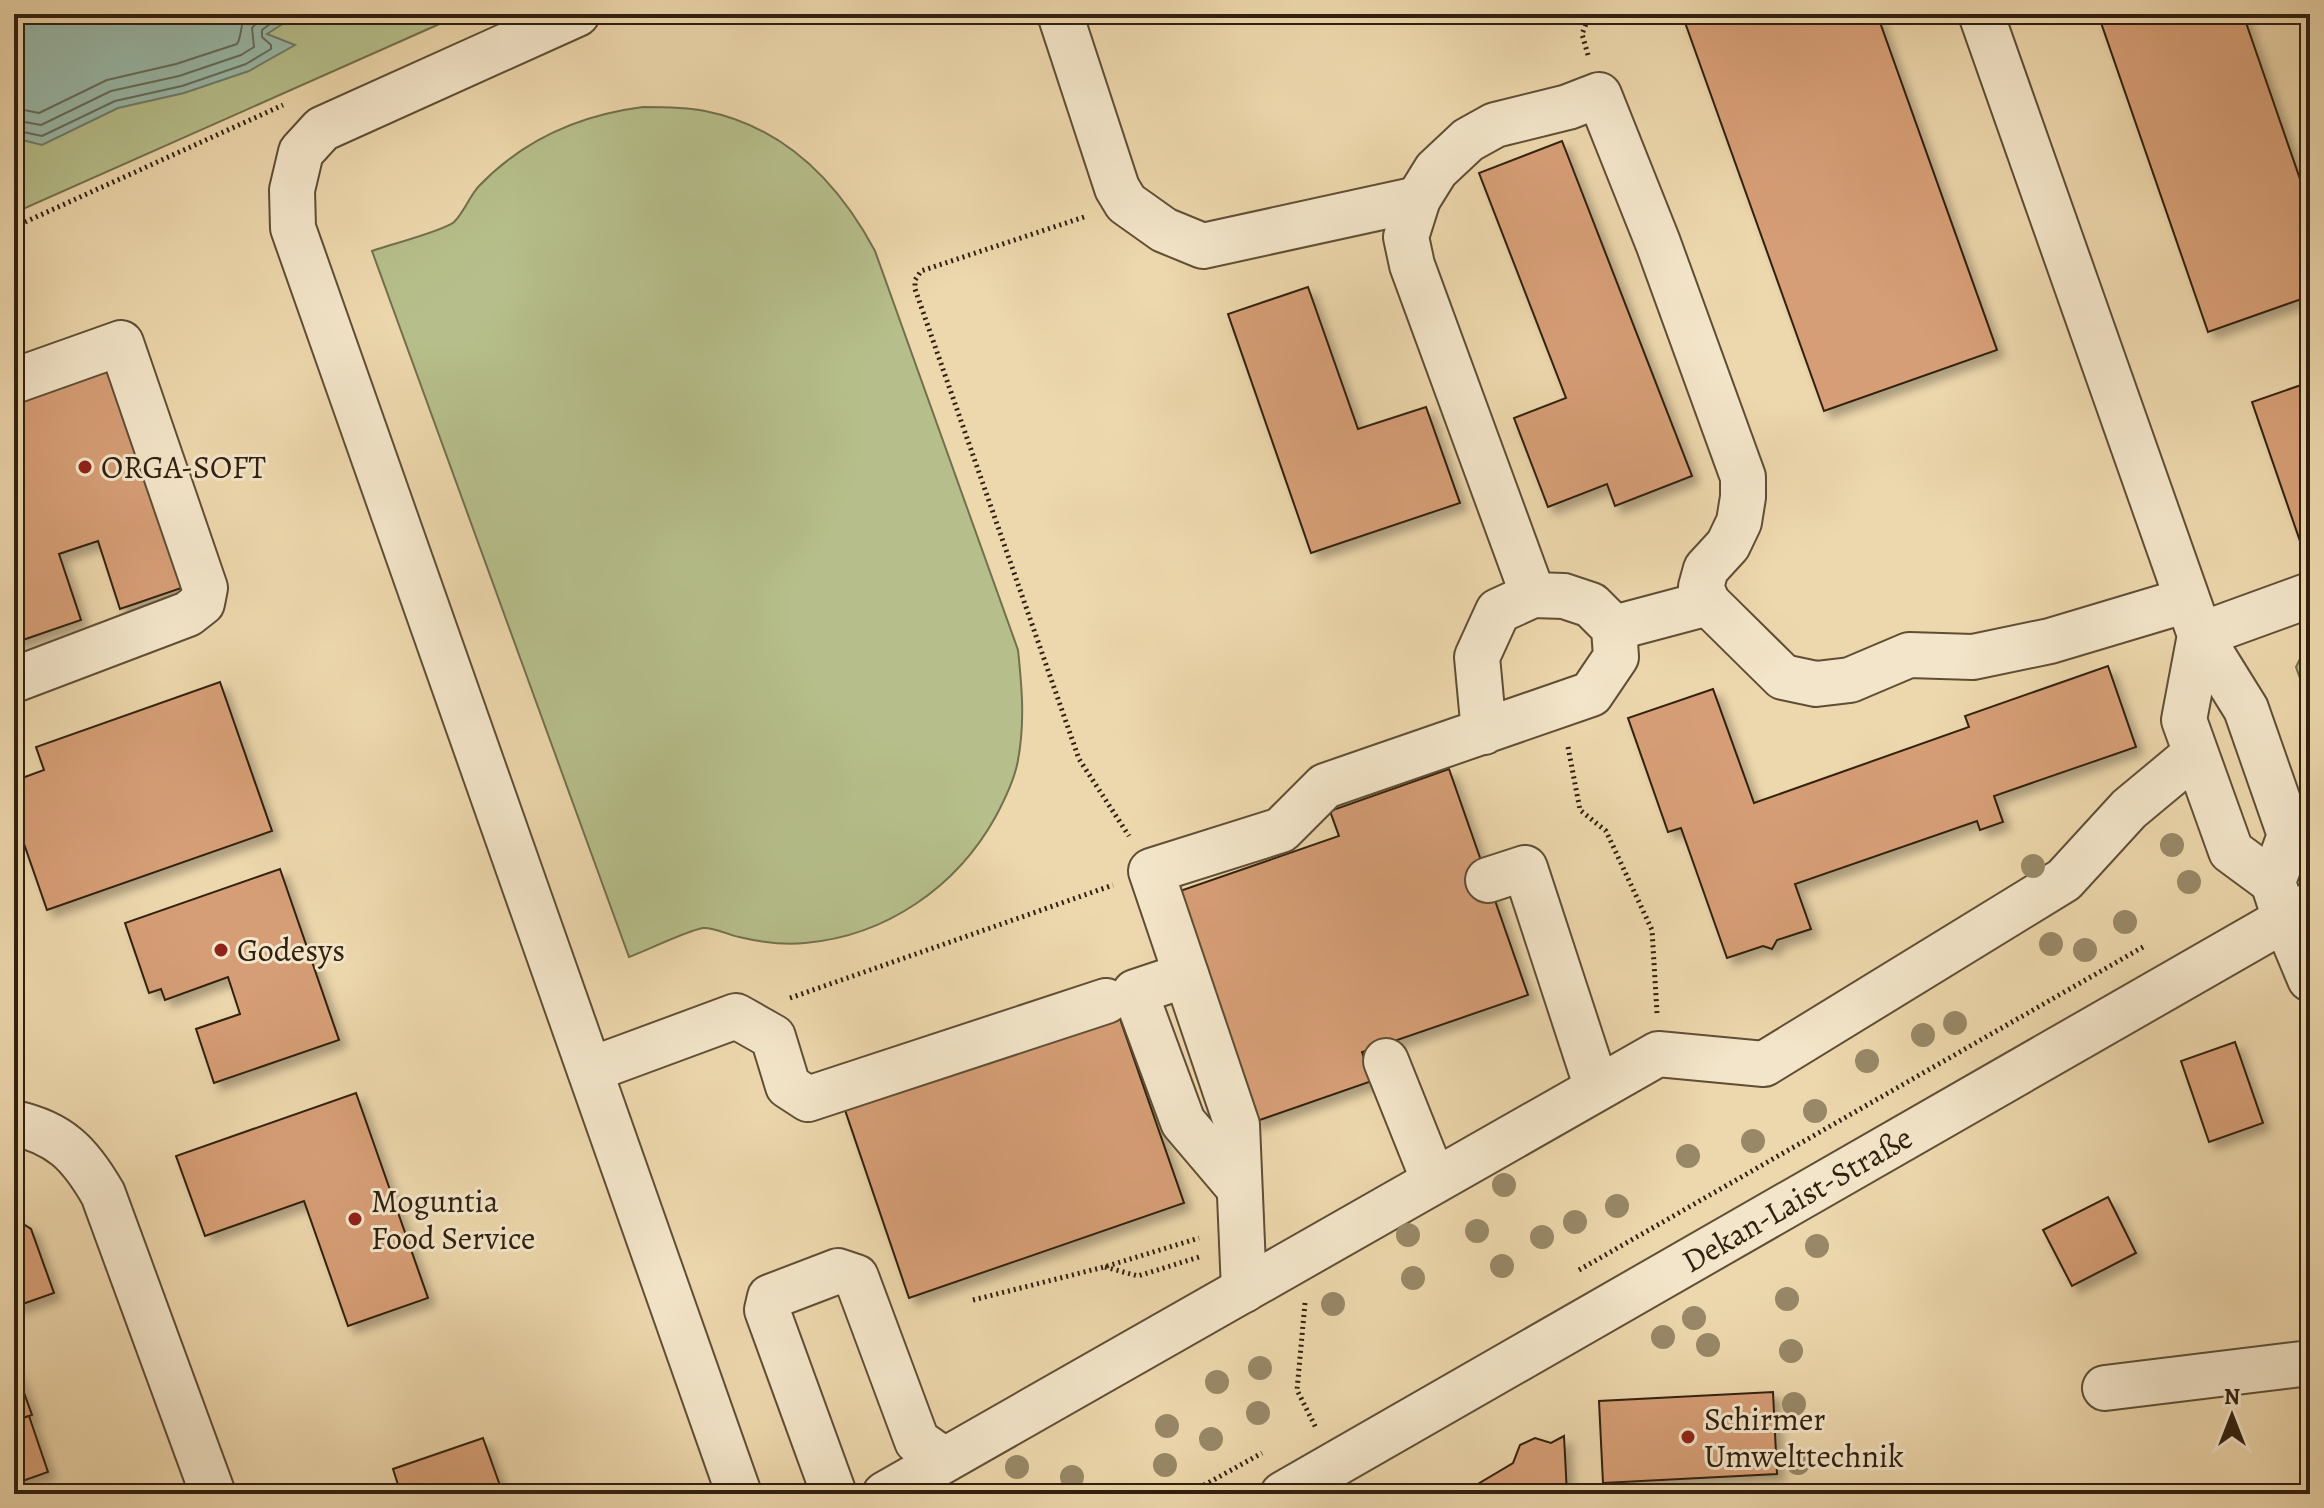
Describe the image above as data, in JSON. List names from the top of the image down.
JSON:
{
  "streets": {
    "street": ["Dekan-Laist-Straße"]
  },
  "places": [
    "ORGA-SOFT",
    "Godesys",
    "Moguntia Food Service",
    "Schirmer Umwelttechnik"
  ],
  "north": "top"
}
